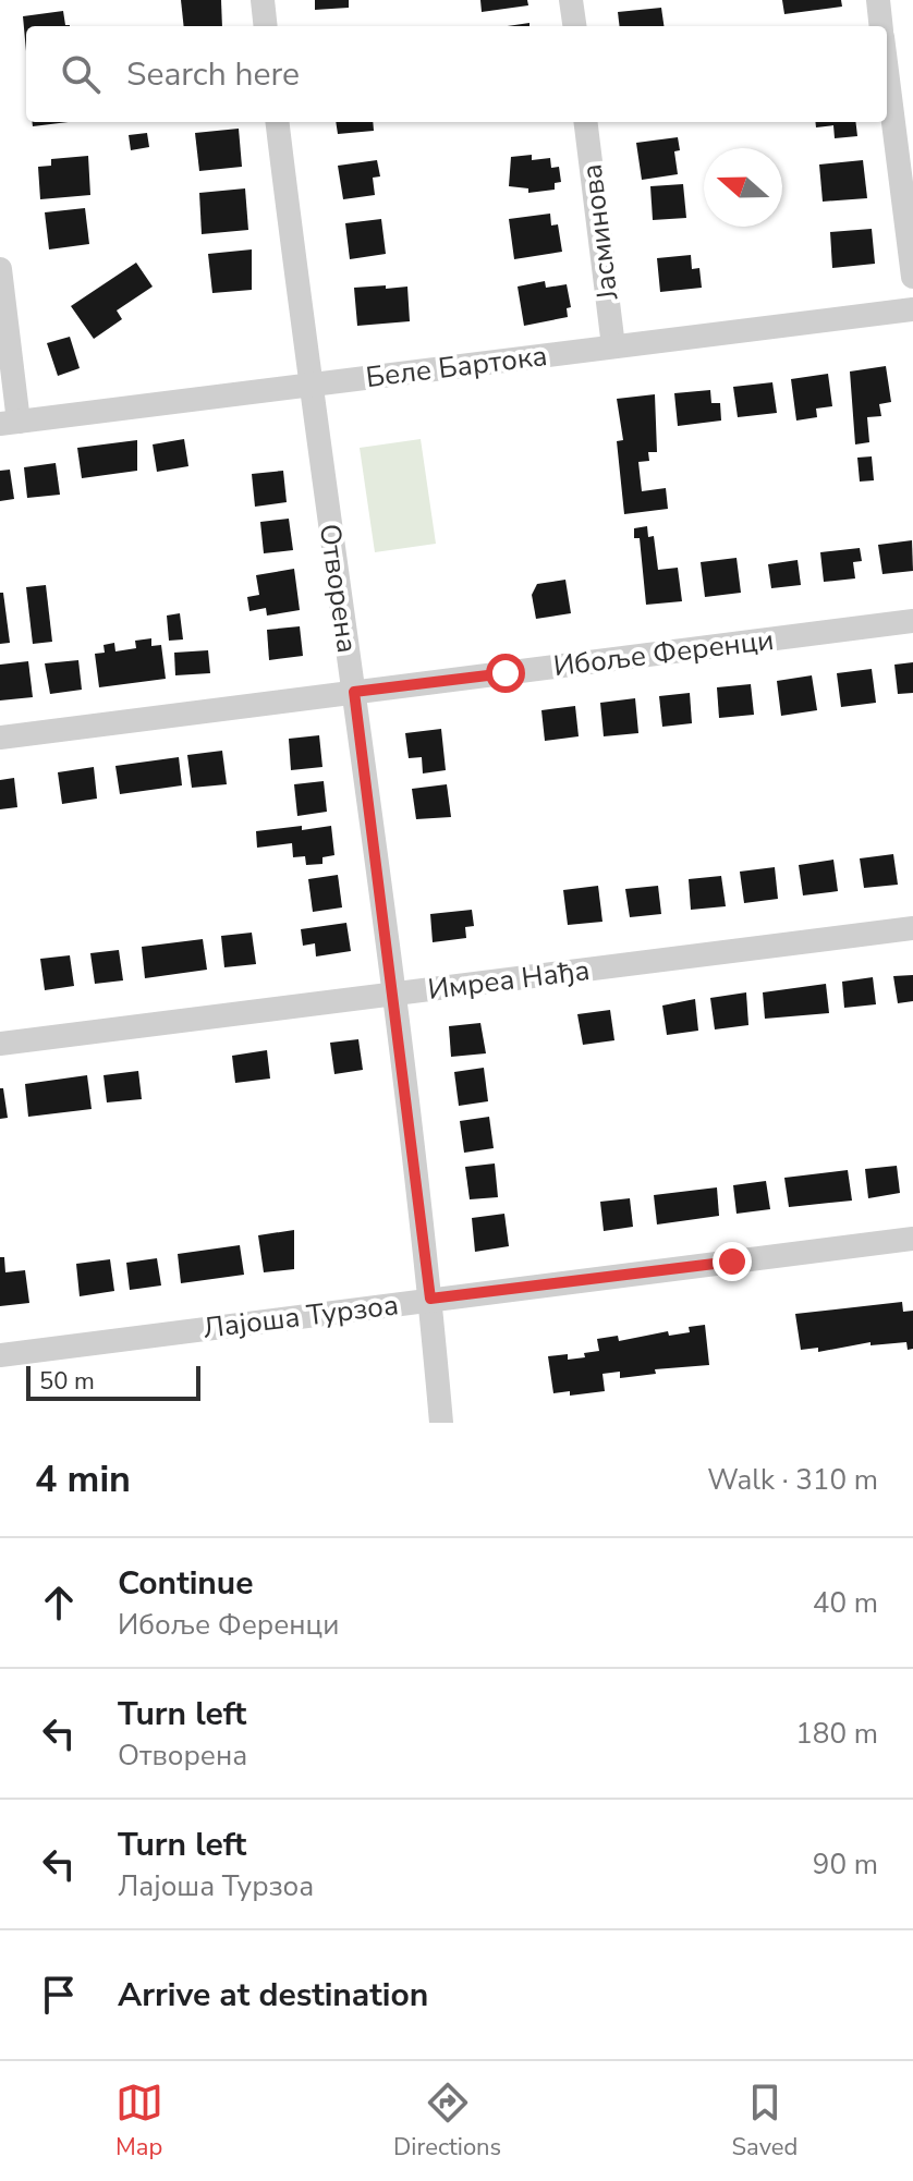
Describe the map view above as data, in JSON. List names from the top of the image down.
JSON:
{
  "streets": {
    "street": [
      "Јасминова",
      "Беле Бартока",
      "Отворена",
      "Ибоље Ференци",
      "Имреа Нађа",
      "Лајоша Турзоа"
    ]
  },
  "crossings": [
    ["Јасминова", "Беле Бартока"],
    ["Беле Бартока", "Отворена"],
    ["Отворена", "Ибоље Ференци"],
    ["Отворена", "Имреа Нађа"],
    ["Отворена", "Лајоша Турзоа"]
  ],
  "scale_bar": "50 m",
  "north": "left",
  "page": {
    "search": "Search here",
    "scale": "50 m",
    "heading": ["4 min", "Walk · 310 m"],
    "list": [
      ["Continue", "Ибоље Ференци", "40 m"],
      ["Turn left", "Отворена", "180 m"],
      ["Turn left", "Лајоша Турзоа", "90 m"],
      "Arrive at destination"
    ],
    "nav": ["Map", "Directions", "Saved"]
  }
}
